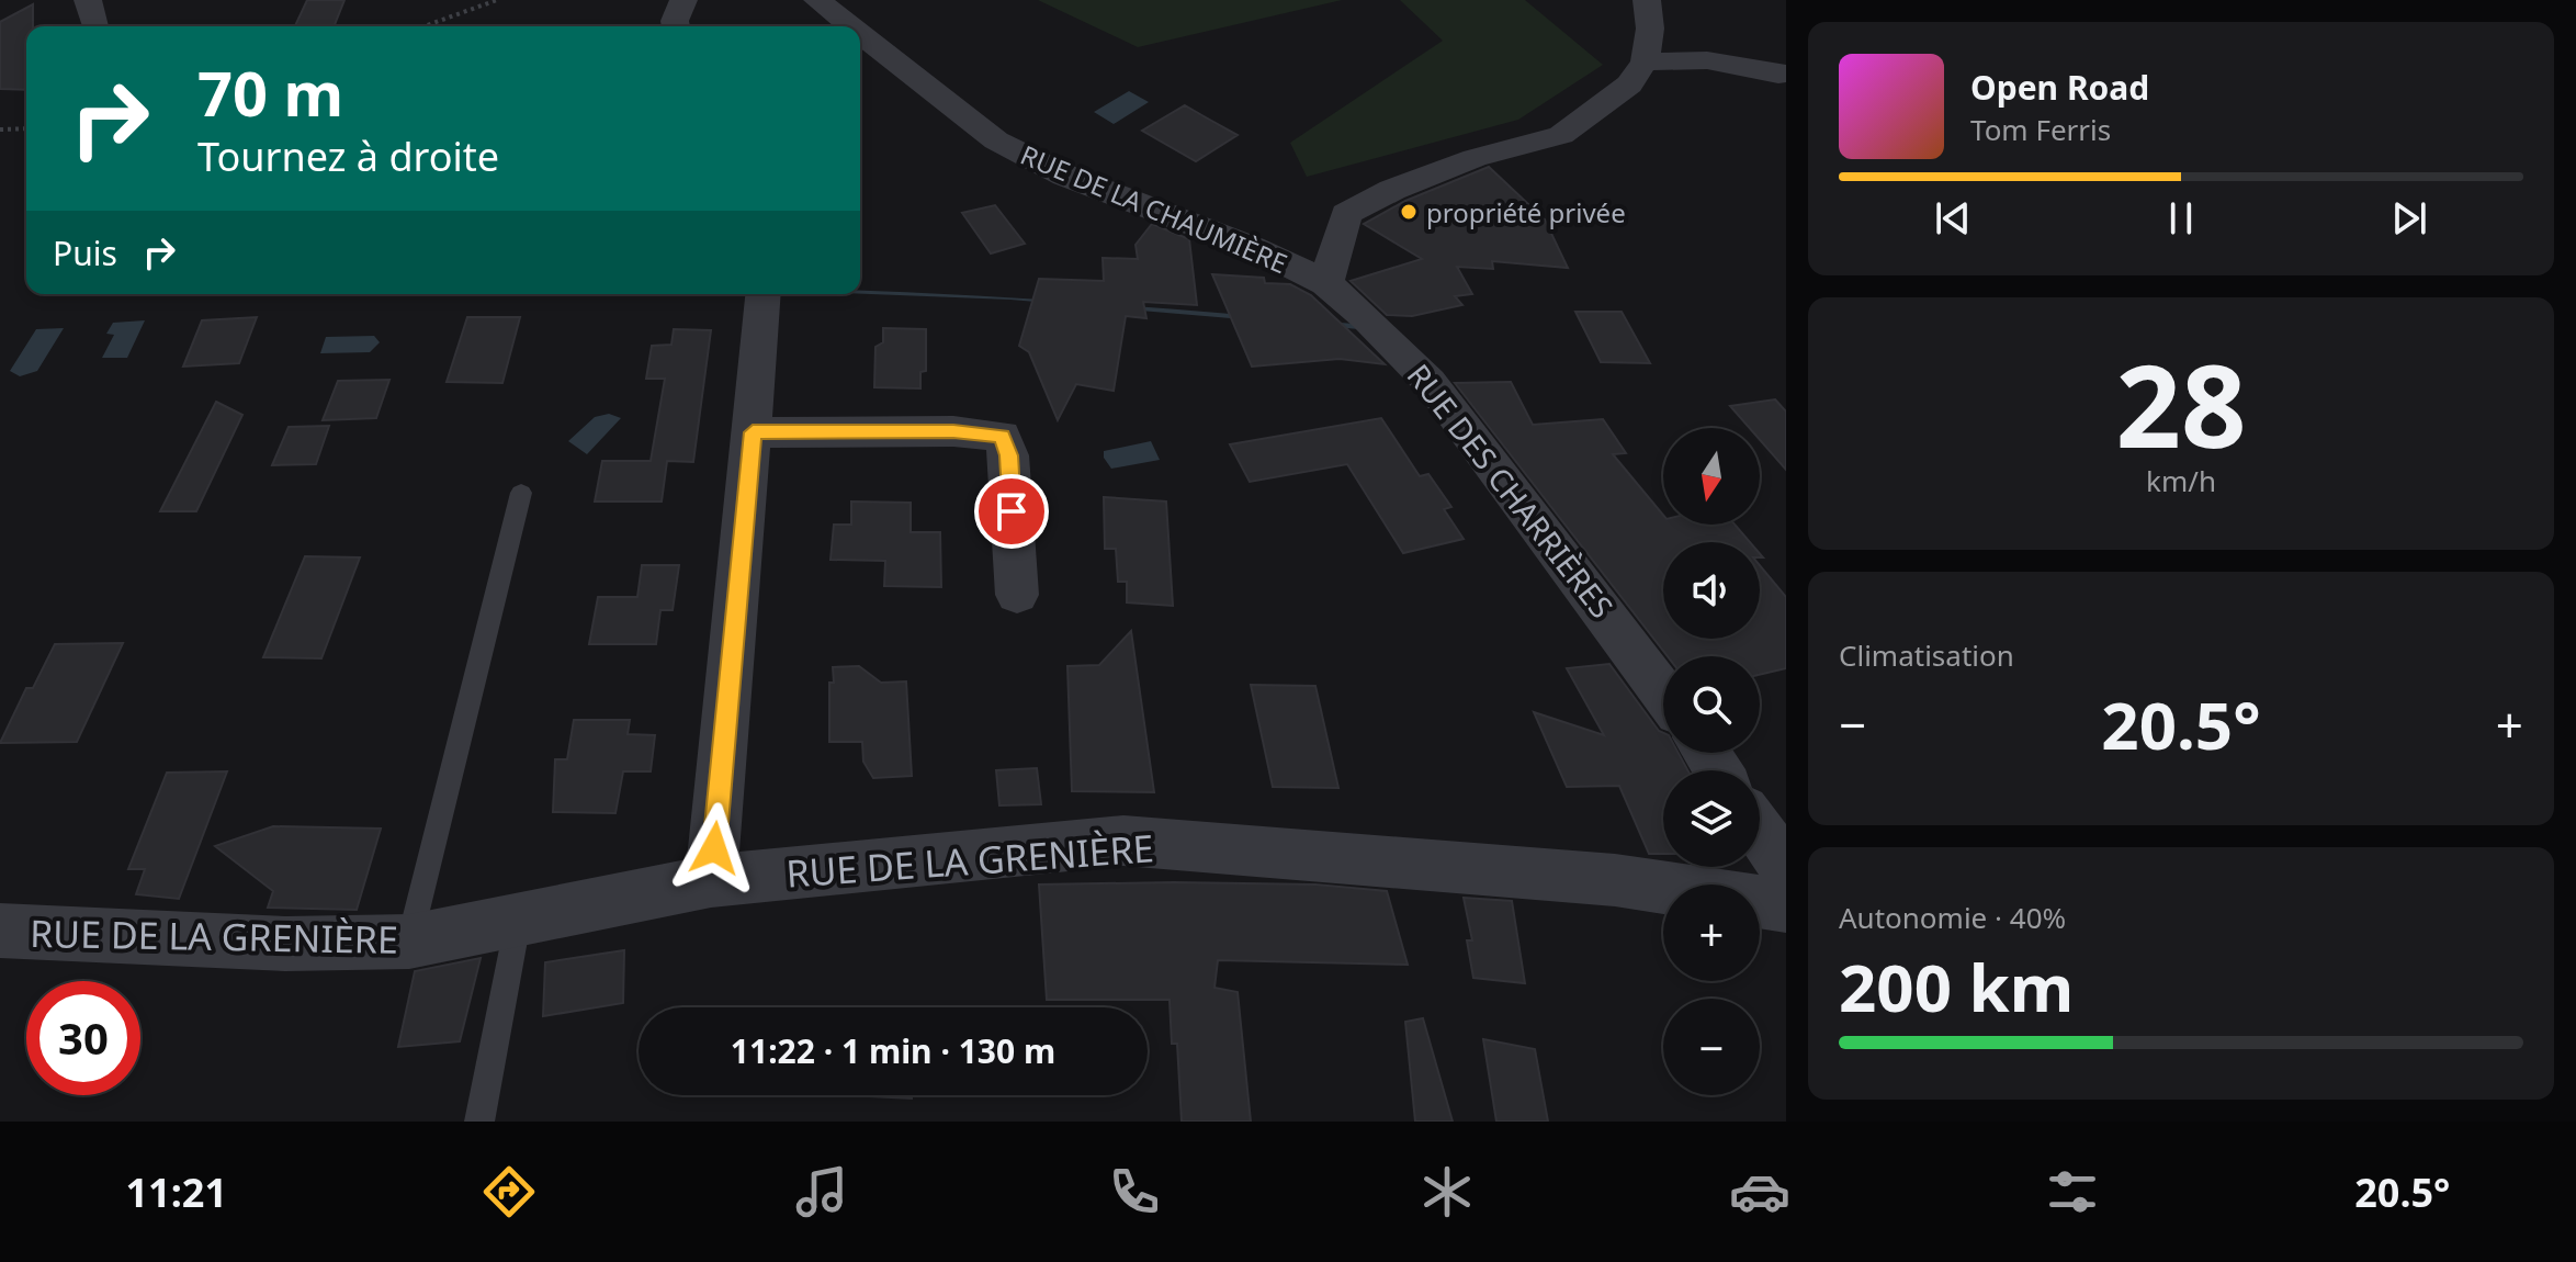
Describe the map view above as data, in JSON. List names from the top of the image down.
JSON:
{
  "streets": {
    "street": ["RUE DE LA CHAUMIÈRE", "RUE DES CHARRIÈRES", "RUE DE LA GRENIÈRE"]
  },
  "crossings": [
    ["RUE DE LA CHAUMIÈRE", "RUE DES CHARRIÈRES"]
  ],
  "places": ["propriété privée"],
  "north": "bottom",
  "page": {
    "turn": ["70 m", "Tournez à droite"],
    "song": ["Open Road", "Tom Ferris"],
    "then": "Puis",
    "tile": [
      ["28", "km/h"],
      "Climatisation",
      ["Autonomie · 40%", "200 km"]
    ],
    "map_buttons": ["+", "−"],
    "heat": ["−", "20.5°", "+"],
    "limit": "30",
    "trip": "11:22 · 1 min · 130 m",
    "tabs": ["11:21", "20.5°"]
  }
}
